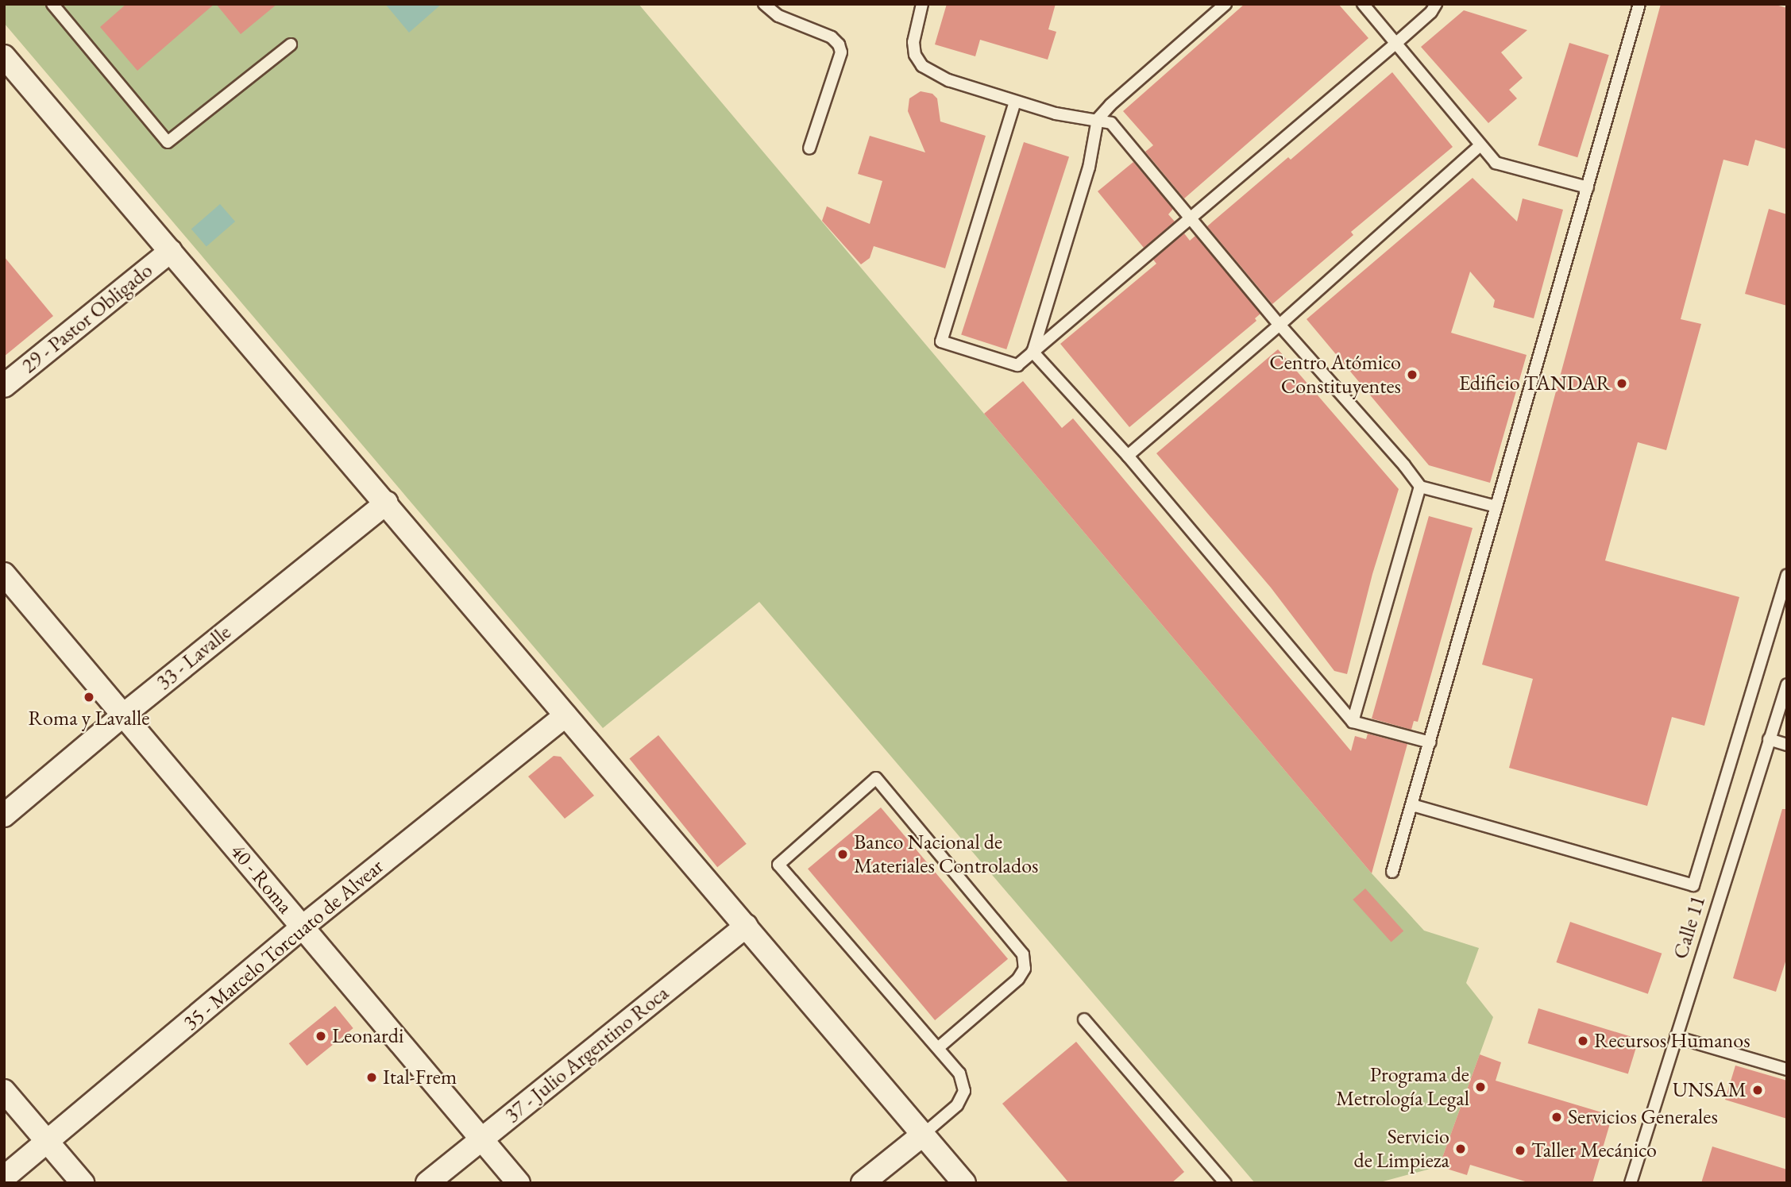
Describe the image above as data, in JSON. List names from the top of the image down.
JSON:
{
  "streets": {
    "street": [
      "29 - Pastor Obligado",
      "33 - Lavalle",
      "40 - Roma",
      "35 - Marcelo Torcuato de Alvear",
      "37 - Julio Argentino Roca"
    ],
    "lane": ["Calle 11"]
  },
  "crossings": [
    ["33 - Lavalle", "40 - Roma"],
    ["40 - Roma", "35 - Marcelo Torcuato de Alvear"],
    ["40 - Roma", "37 - Julio Argentino Roca"]
  ],
  "places": [
    "Centro Atómico Constituyentes",
    "Edificio TANDAR",
    "Roma y Lavalle",
    "Banco Nacional de Materiales Controlados",
    "Leonardi",
    "Recursos Humanos",
    "Ital-Frem",
    "Programa de Metrología Legal",
    "UNSAM",
    "Servicios Generales",
    "Servicio de Limpieza",
    "Taller Mecánico"
  ]
}
